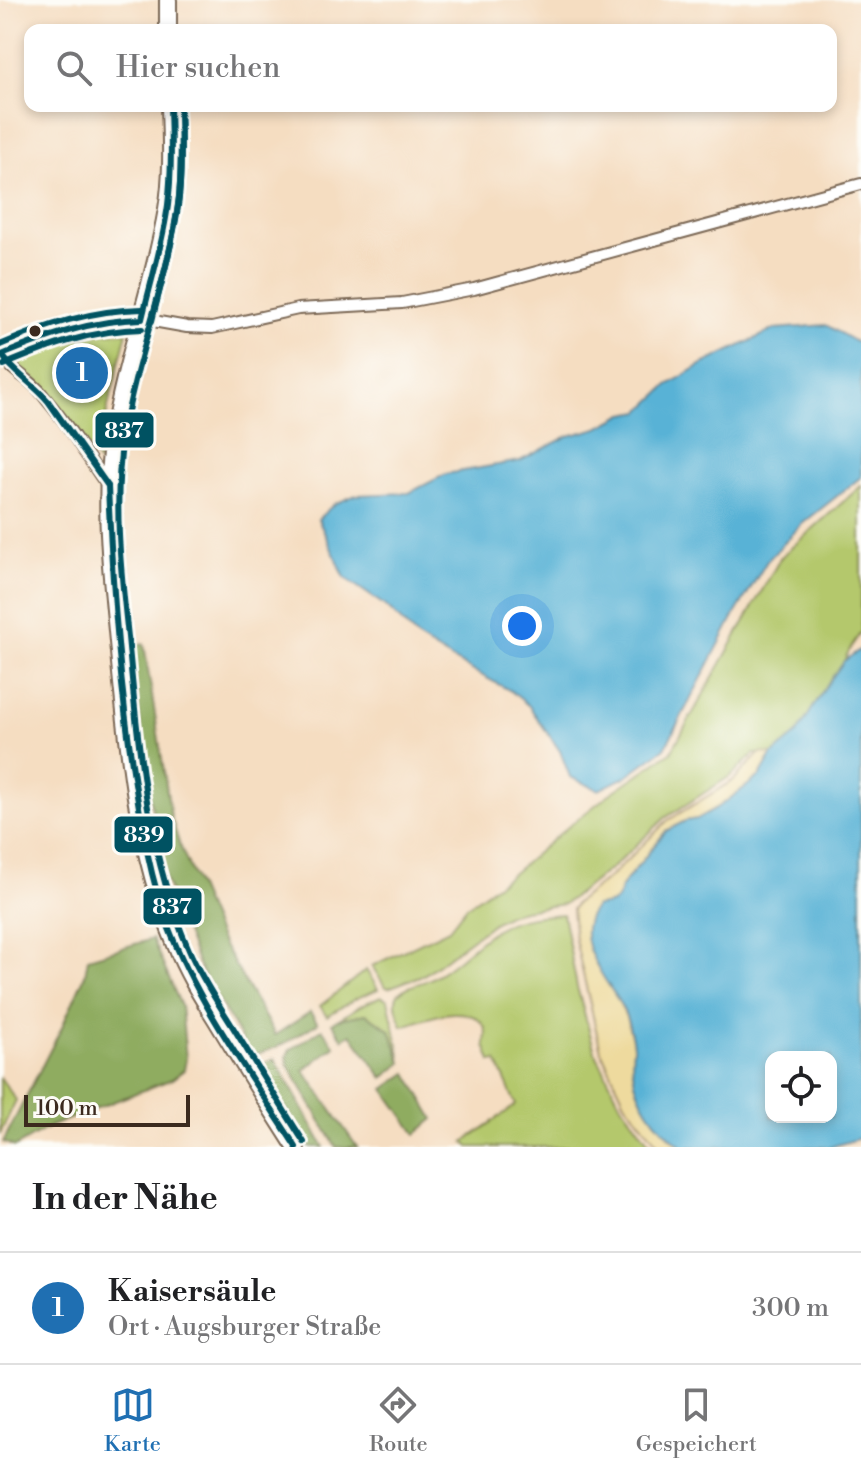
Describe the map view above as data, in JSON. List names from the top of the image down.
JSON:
{
  "lines": ["transit line 839", "transit line 837"],
  "scale_bar": "100 m",
  "page": {
    "search": "Hier suchen",
    "pins": "1",
    "scale": "100 m",
    "heading": "In der Nähe",
    "list": [
      {
        "mark": "1",
        "name": "Kaisersäule",
        "note": "Ort · Augsburger Straße",
        "value": "300 m"
      }
    ],
    "nav": ["Karte", "Route", "Gespeichert"]
  }
}
